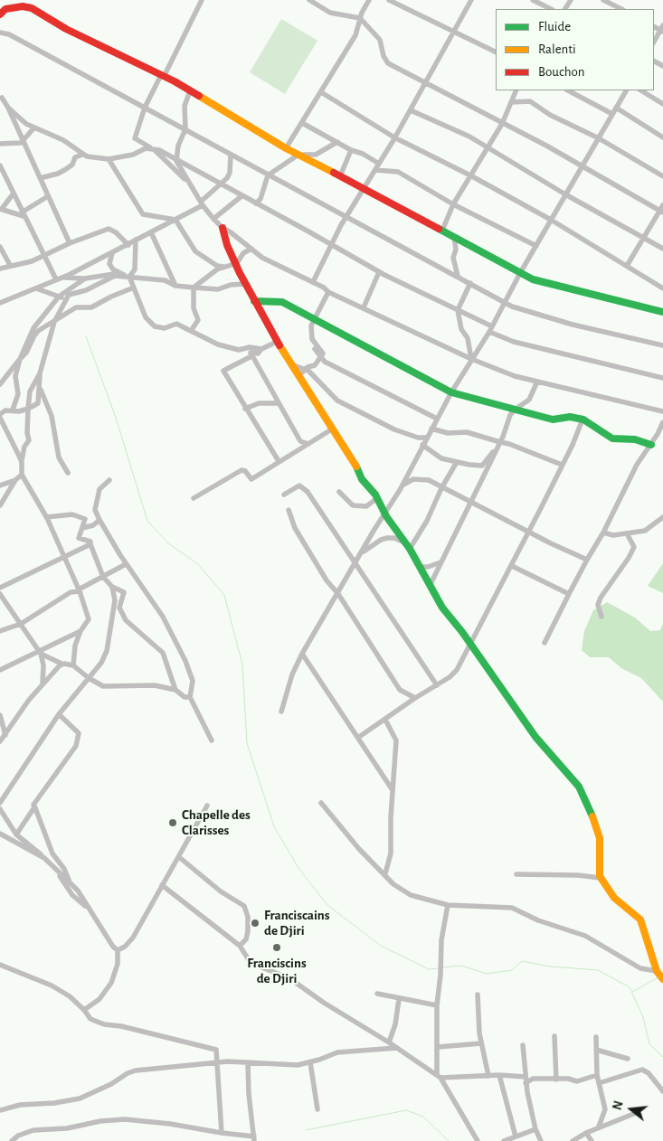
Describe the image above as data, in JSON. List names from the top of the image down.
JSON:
{
  "places": ["Chapelle des Clarisses", "Franciscains de Djiri", "Franciscins de Djiri"],
  "legend": ["Fluide", "Ralenti", "Bouchon"],
  "north": "left"
}
